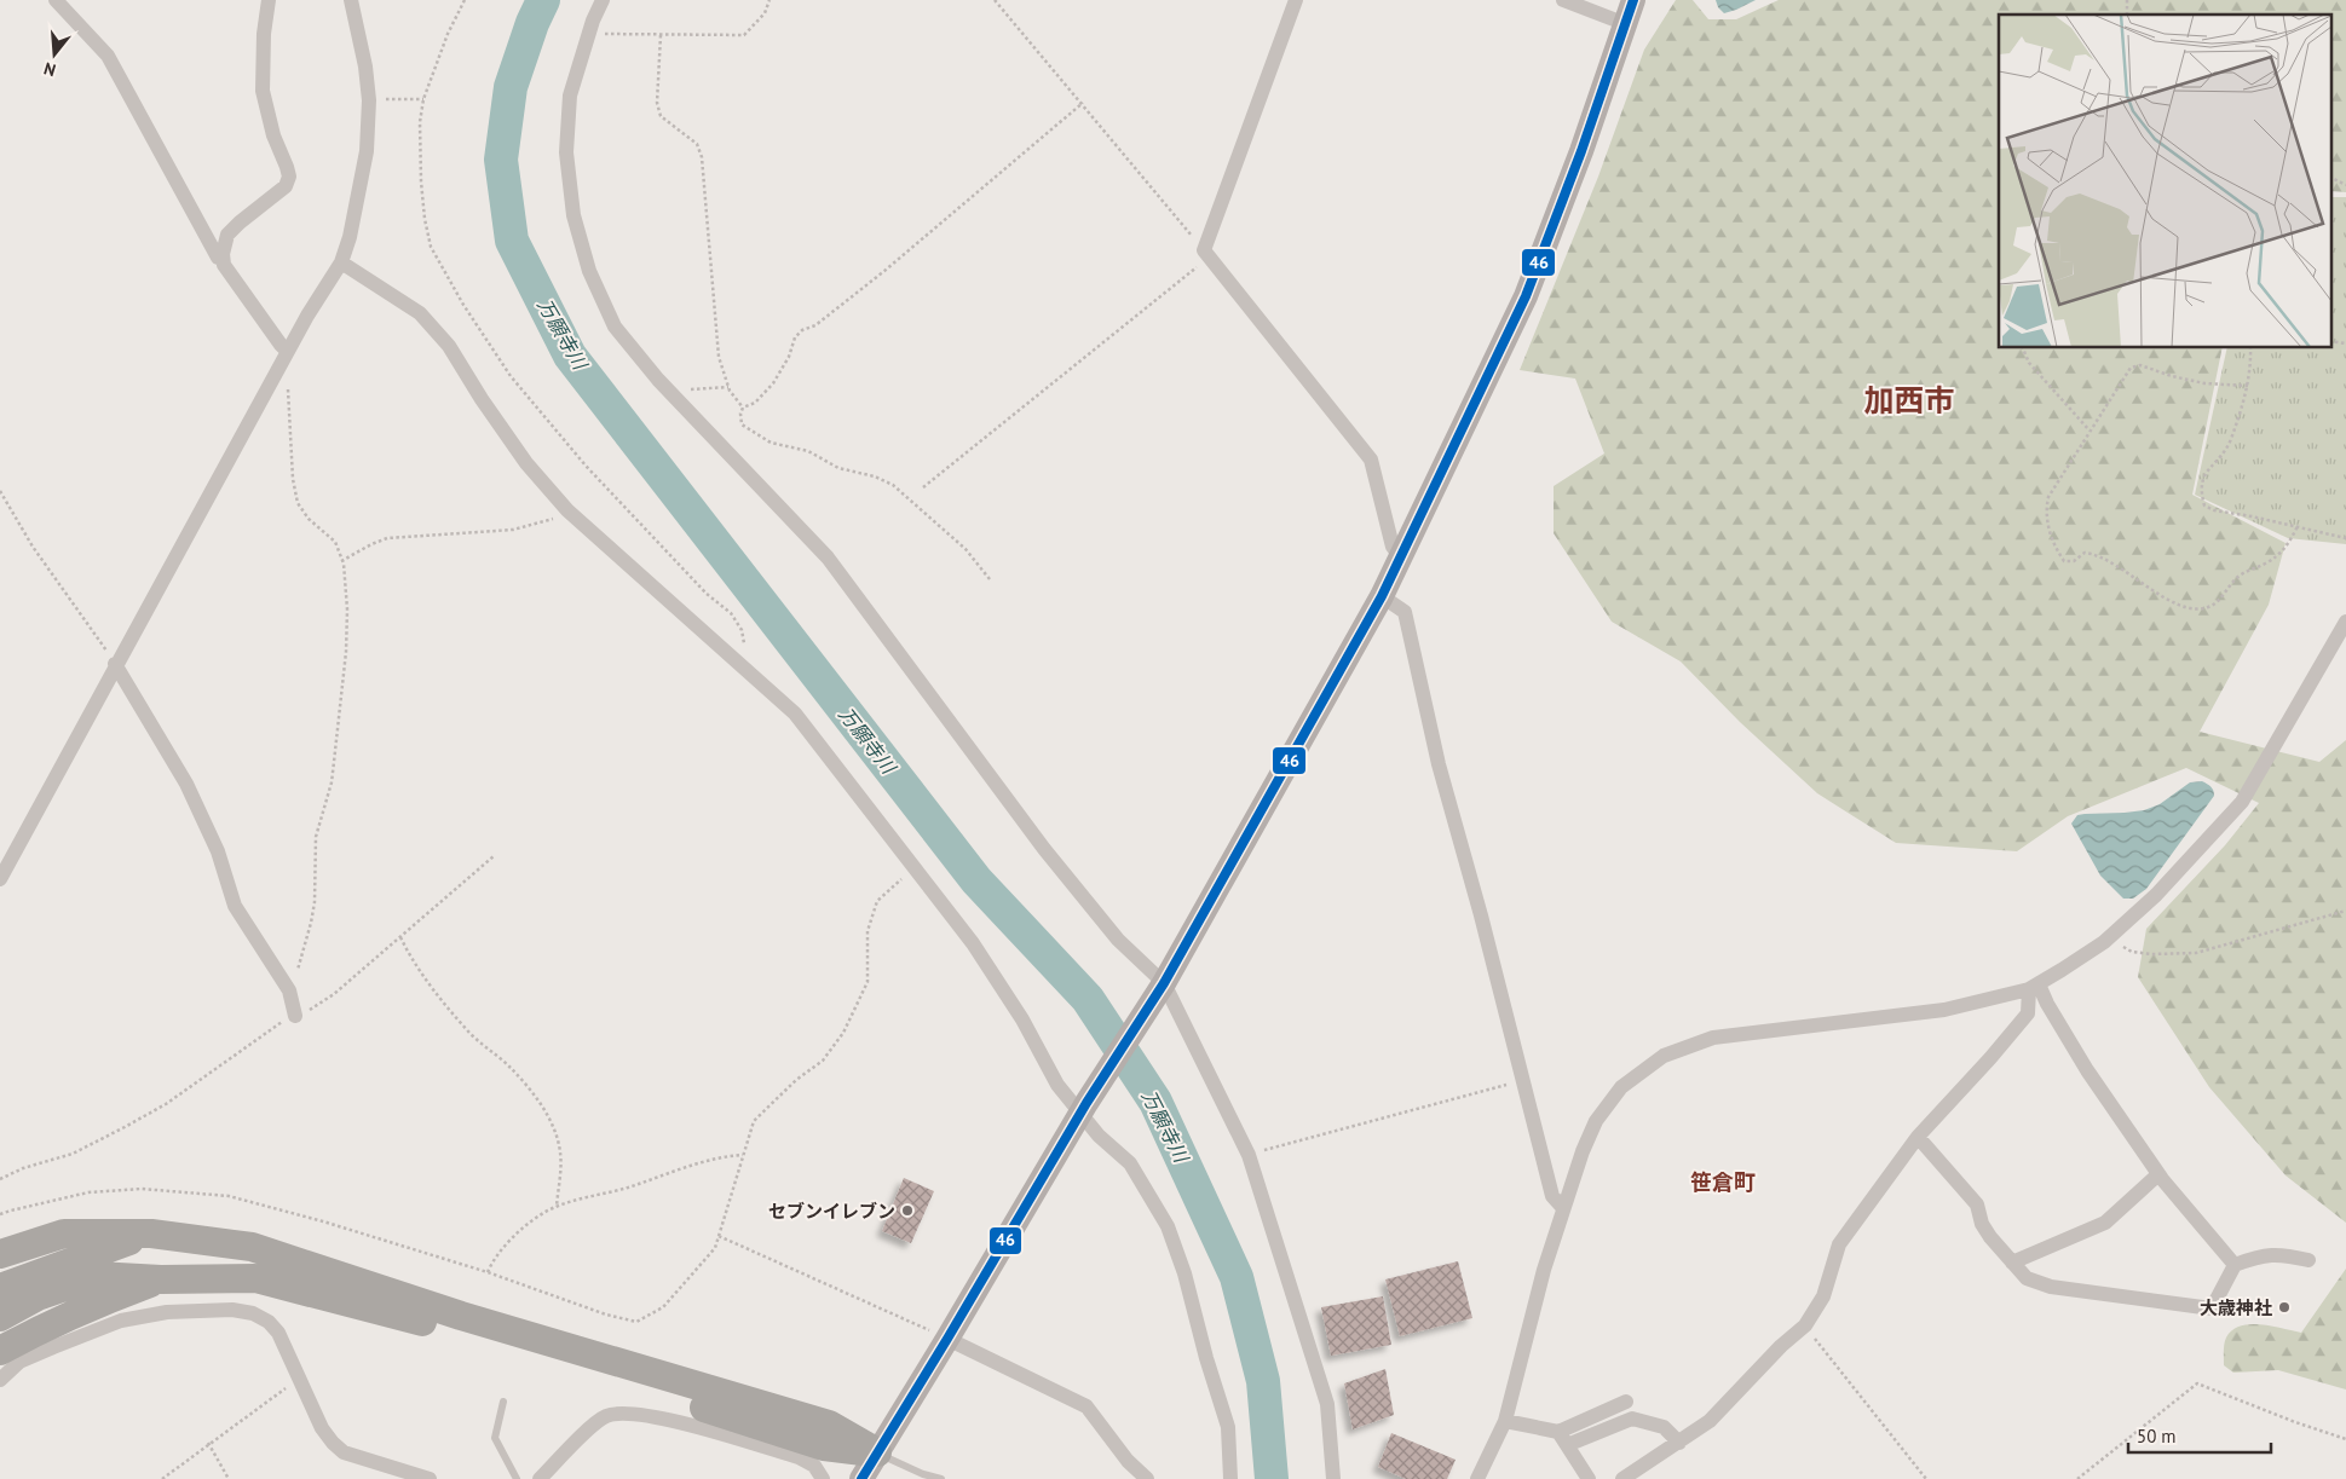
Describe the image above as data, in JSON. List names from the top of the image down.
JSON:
{
  "districts": ["加西市", "笹倉町"],
  "water": ["万願寺川"],
  "places": ["セブンイレブン", "大歳神社"],
  "lines": ["transit line 46"],
  "scale_bar": "50 m",
  "north": "bottom"
}
